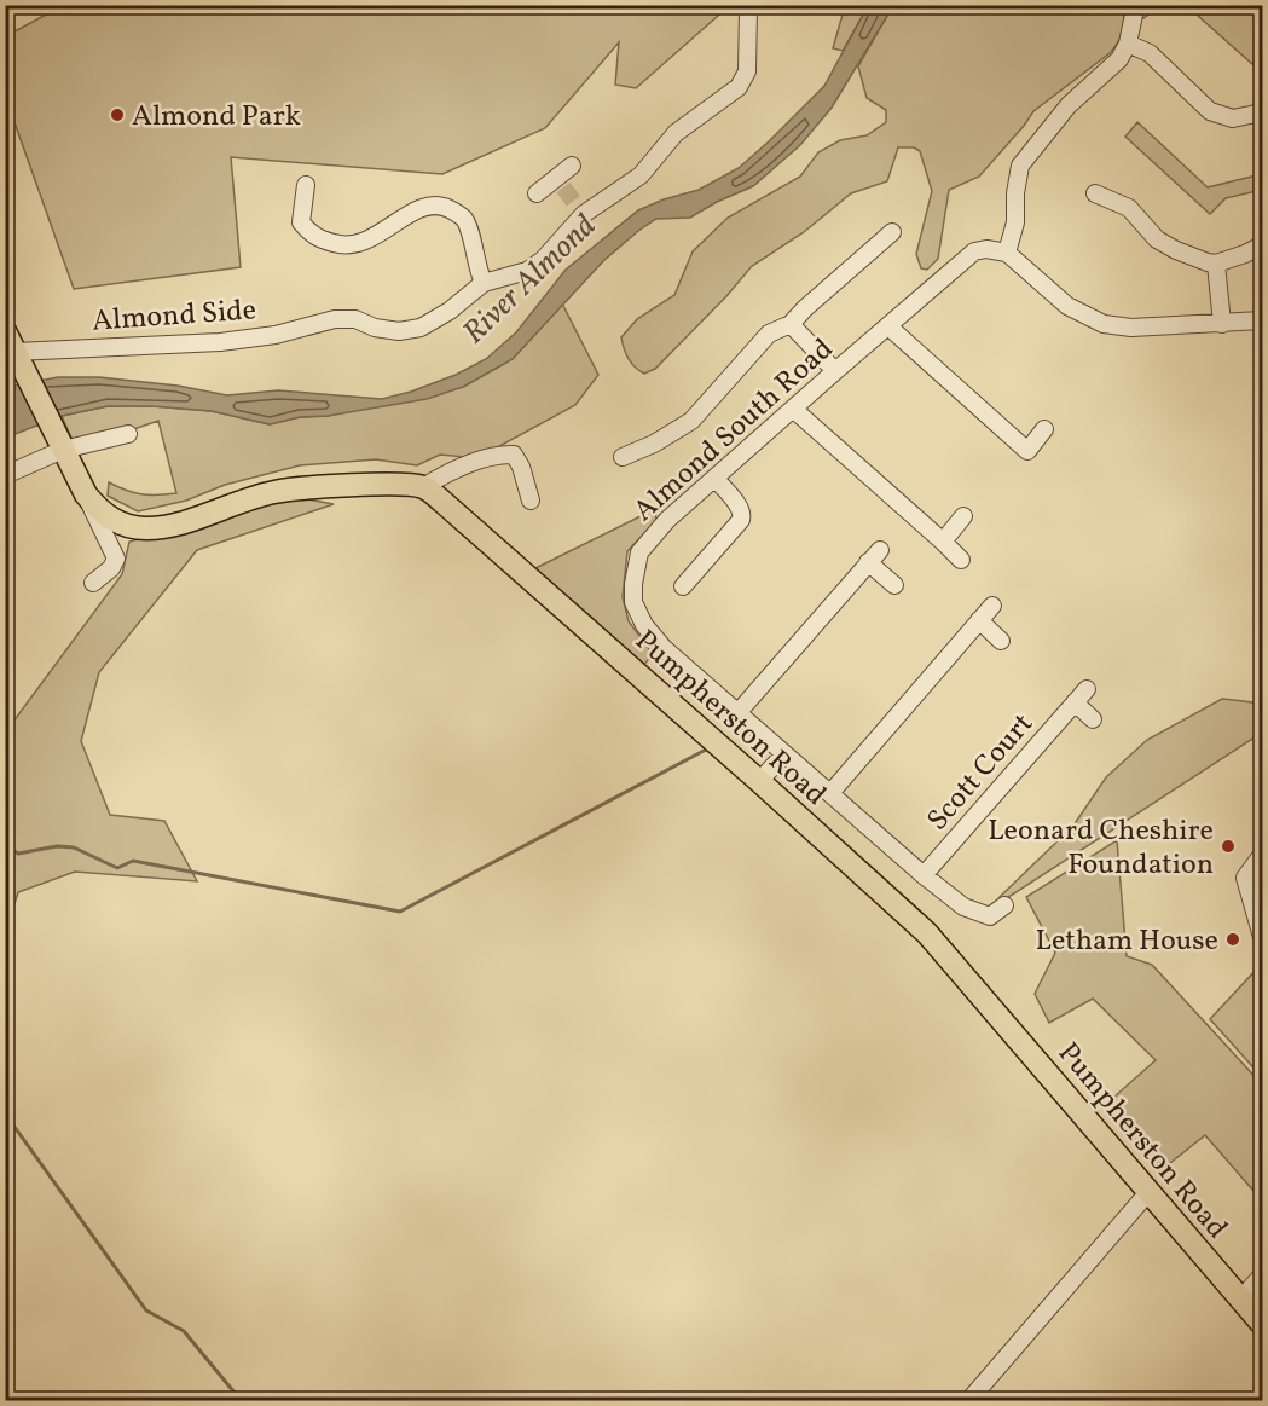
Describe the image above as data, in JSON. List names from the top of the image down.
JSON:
{
  "streets": {
    "main road": ["Pumpherston Road"],
    "street": ["Almond Side", "Almond South Road", "Scott Court"]
  },
  "crossings": [
    ["Almond South Road", "Scott Court"]
  ],
  "water": ["River Almond"],
  "places": ["Almond Park", "Leonard Cheshire Foundation", "Letham House"]
}
